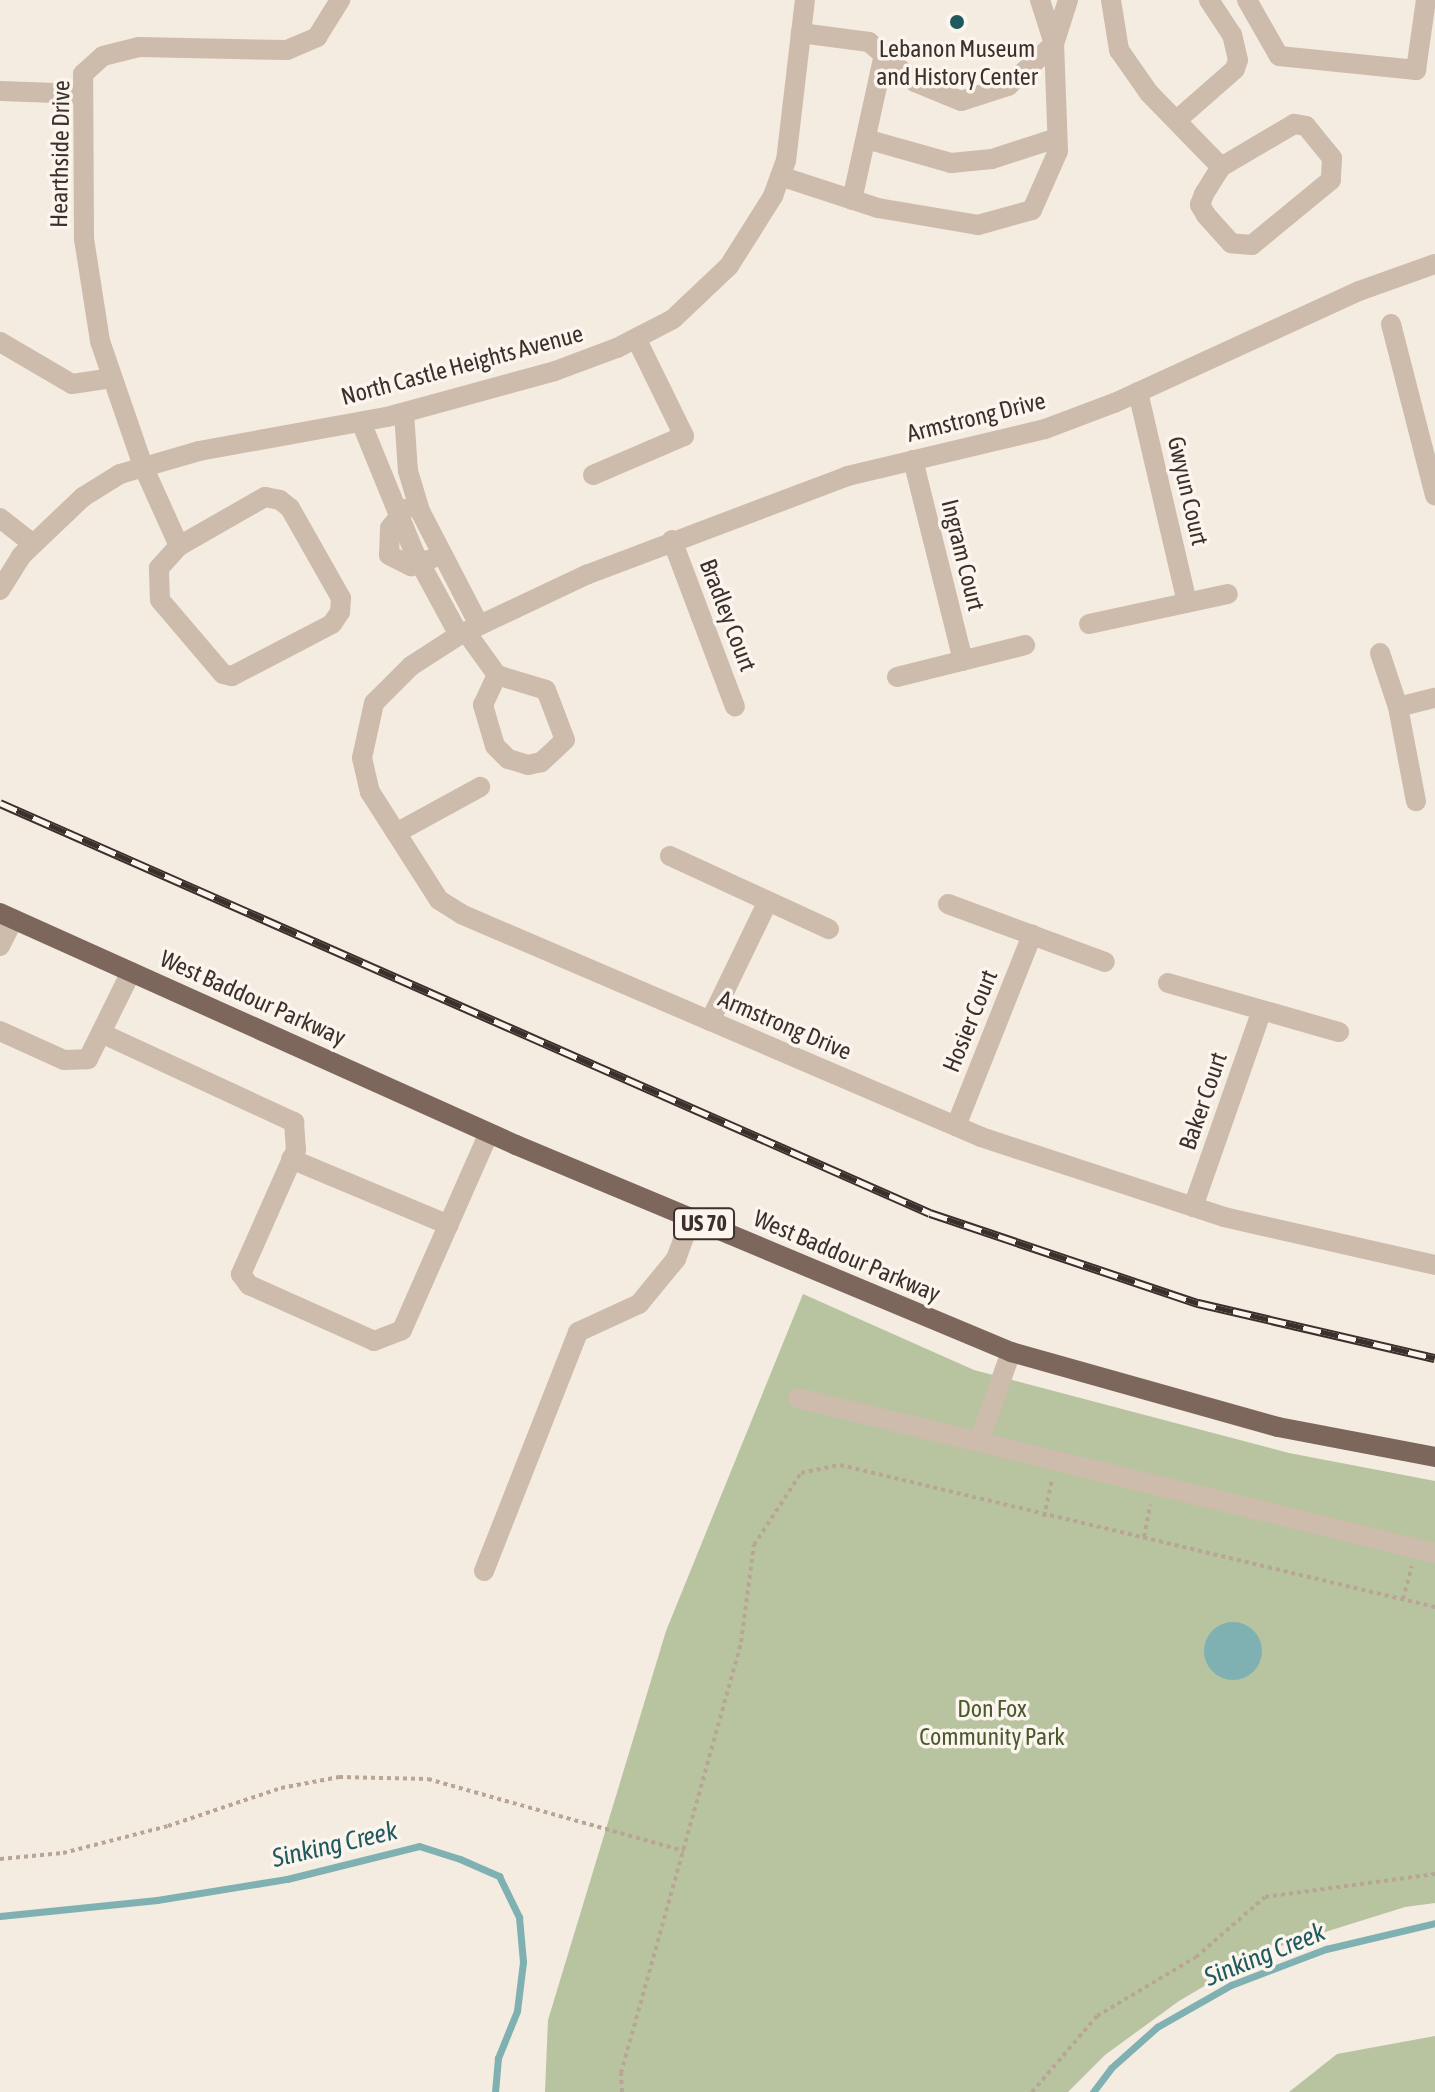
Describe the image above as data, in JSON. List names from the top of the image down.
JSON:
{
  "streets": {
    "main road": ["West Baddour Parkway", "US 70"],
    "street": [
      "Hearthside Drive",
      "North Castle Heights Avenue",
      "Armstrong Drive",
      "Gwyun Court",
      "Ingram Court",
      "Bradley Court",
      "Hosier Court",
      "Baker Court"
    ]
  },
  "crossings": [
    ["Hearthside Drive", "North Castle Heights Avenue"],
    ["Armstrong Drive", "Gwyun Court"],
    ["Armstrong Drive", "Ingram Court"],
    ["Armstrong Drive", "Bradley Court"],
    ["Armstrong Drive", "Hosier Court"],
    ["Armstrong Drive", "Baker Court"]
  ],
  "water": ["Sinking Creek"],
  "parks": ["Don Fox Community Park"],
  "places": ["Lebanon Museum and History Center"]
}
